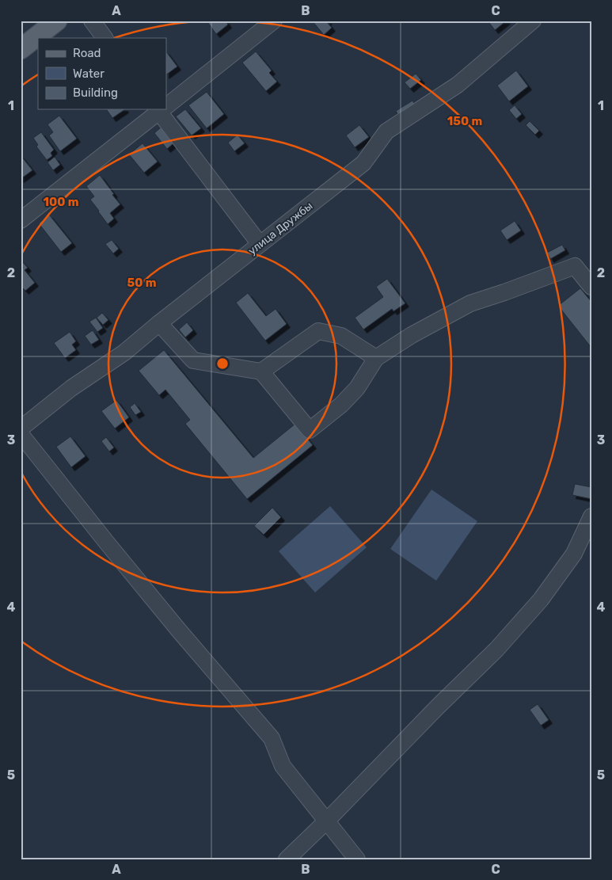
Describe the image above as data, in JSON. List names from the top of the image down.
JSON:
{
  "streets": {
    "street": ["улица Дружбы"]
  },
  "legend": ["Road", "Water", "Building"],
  "grid": {
    "columns": ["A", "B", "C"],
    "rows": [
      "1",
      "2",
      "3",
      "4",
      "5"
    ]
  },
  "rings": ["150 m", "100 m", "50 m"]
}
